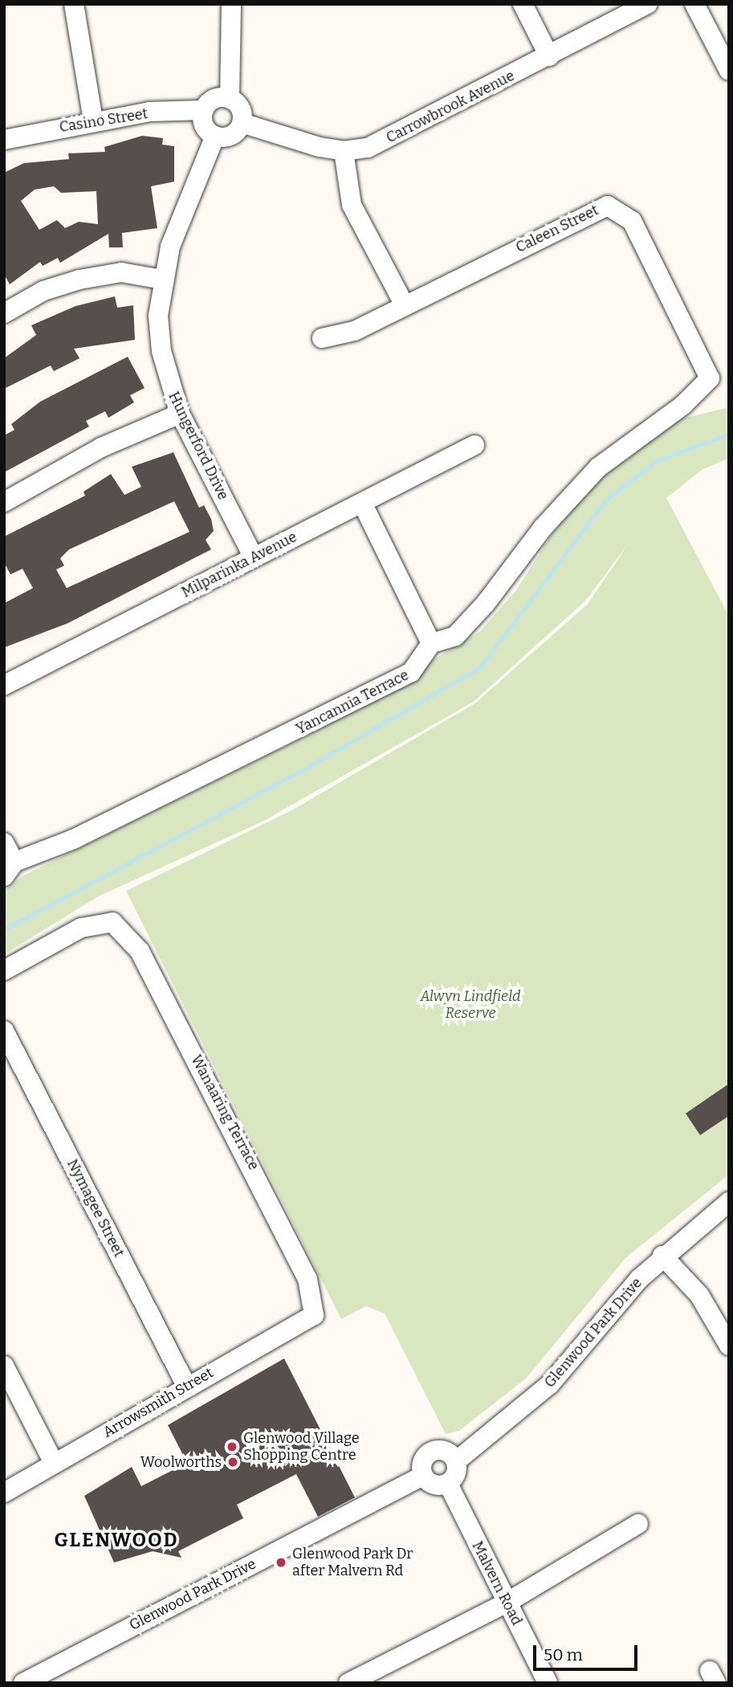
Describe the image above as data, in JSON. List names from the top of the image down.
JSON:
{
  "streets": {
    "street": [
      "Carrowbrook Avenue",
      "Casino Street",
      "Caleen Street",
      "Hungerford Drive",
      "Milparinka Avenue",
      "Yancannia Terrace",
      "Wanaaring Terrace",
      "Nymagee Street",
      "Glenwood Park Drive",
      "Arrowsmith Street",
      "Malvern Road"
    ]
  },
  "crossings": [
    ["Carrowbrook Avenue", "Casino Street"],
    ["Carrowbrook Avenue", "Hungerford Drive"],
    ["Casino Street", "Hungerford Drive"],
    ["Caleen Street", "Yancannia Terrace"],
    ["Hungerford Drive", "Milparinka Avenue"],
    ["Wanaaring Terrace", "Arrowsmith Street"],
    ["Nymagee Street", "Arrowsmith Street"],
    ["Glenwood Park Drive", "Malvern Road"]
  ],
  "districts": ["GLENWOOD"],
  "parks": ["Alwyn Lindfield Reserve"],
  "places": ["Glenwood Village Shopping Centre", "Woolworths", "Glenwood Park Dr after Malvern Rd"],
  "scale_bar": "50 m"
}
